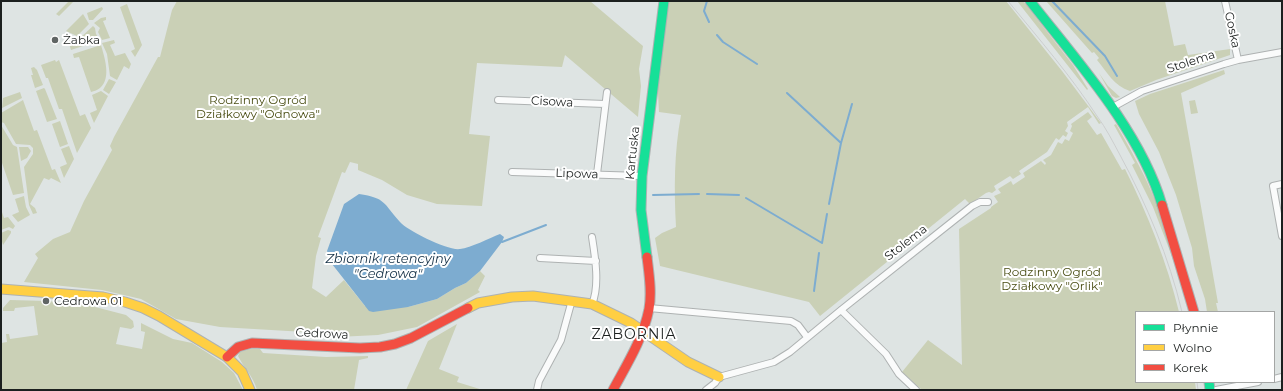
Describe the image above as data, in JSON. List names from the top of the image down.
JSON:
{
  "streets": {
    "street": [
      "Goska",
      "Stolema",
      "Cisowa",
      "Kartuska",
      "Lipowa",
      "Cedrowa"
    ]
  },
  "crossings": [
    ["Goska", "Stolema"],
    ["Kartuska", "Lipowa"],
    ["Kartuska", "Cedrowa"]
  ],
  "districts": ["ZABORNIA"],
  "water": ["Zbiornik retencyjny \"Cedrowa\""],
  "parks": ["Rodzinny Ogród Działkowy \"Odnowa\"", "Rodzinny Ogród Działkowy \"Orlik\""],
  "places": ["Żabka", "Cedrowa 01"],
  "legend": ["Płynnie", "Wolno", "Korek"]
}
